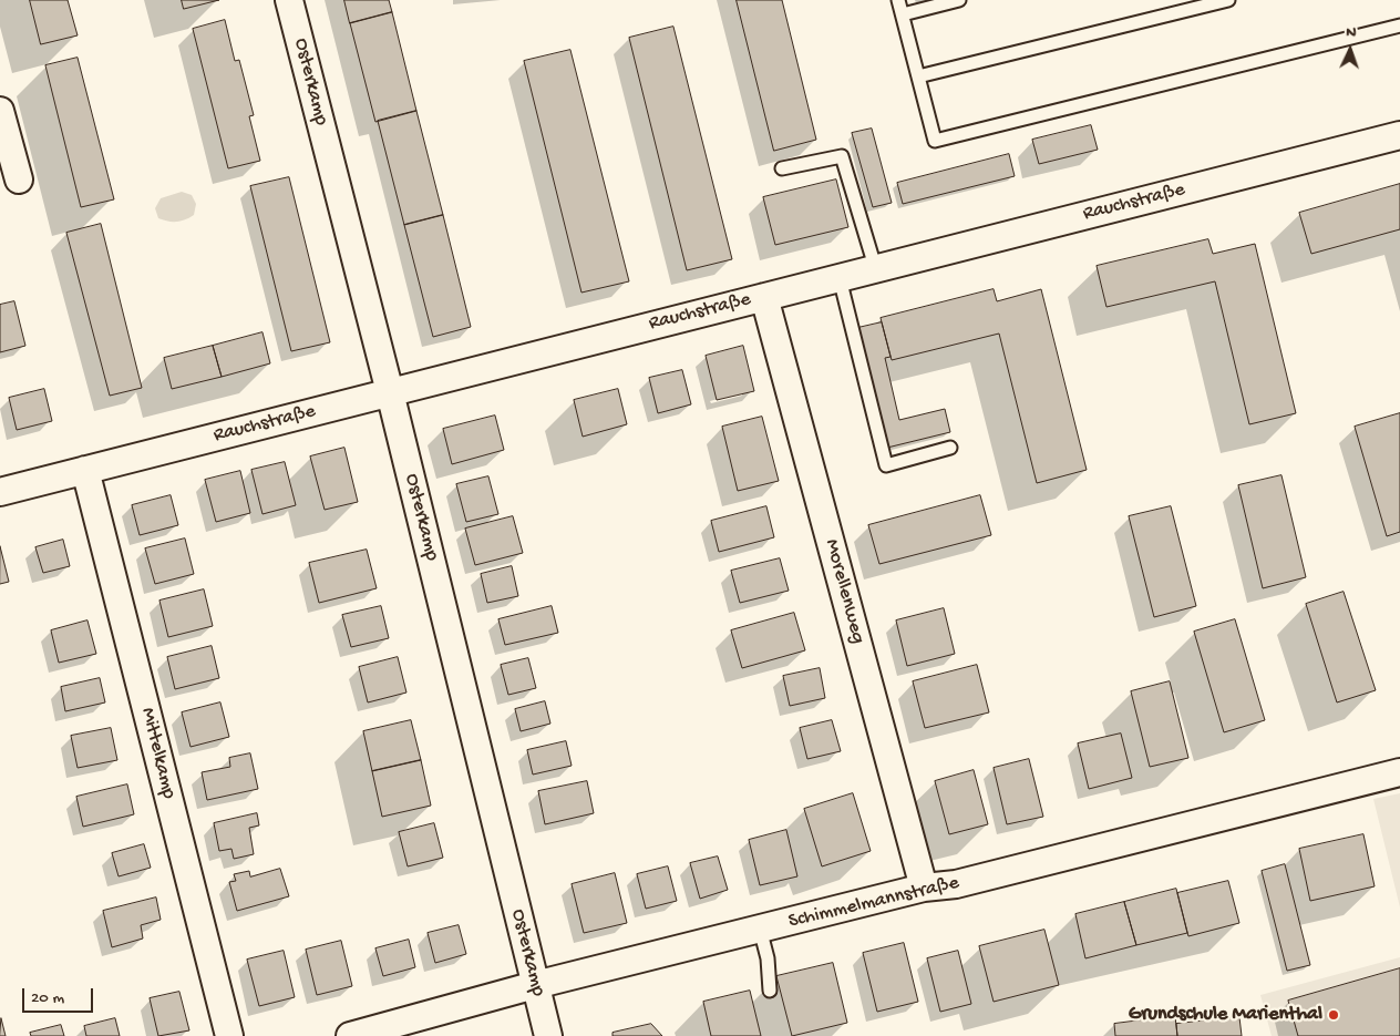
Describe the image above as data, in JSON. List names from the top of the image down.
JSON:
{
  "streets": {
    "street": [
      "Osterkamp",
      "Rauchstraße",
      "Morellenweg",
      "Mittelkamp",
      "Schimmelmannstraße"
    ]
  },
  "crossings": [
    ["Osterkamp", "Rauchstraße"],
    ["Osterkamp", "Schimmelmannstraße"],
    ["Rauchstraße", "Morellenweg"],
    ["Rauchstraße", "Mittelkamp"],
    ["Morellenweg", "Schimmelmannstraße"]
  ],
  "places": ["Grundschule Marienthal"],
  "scale_bar": "20 m",
  "north": "top"
}
